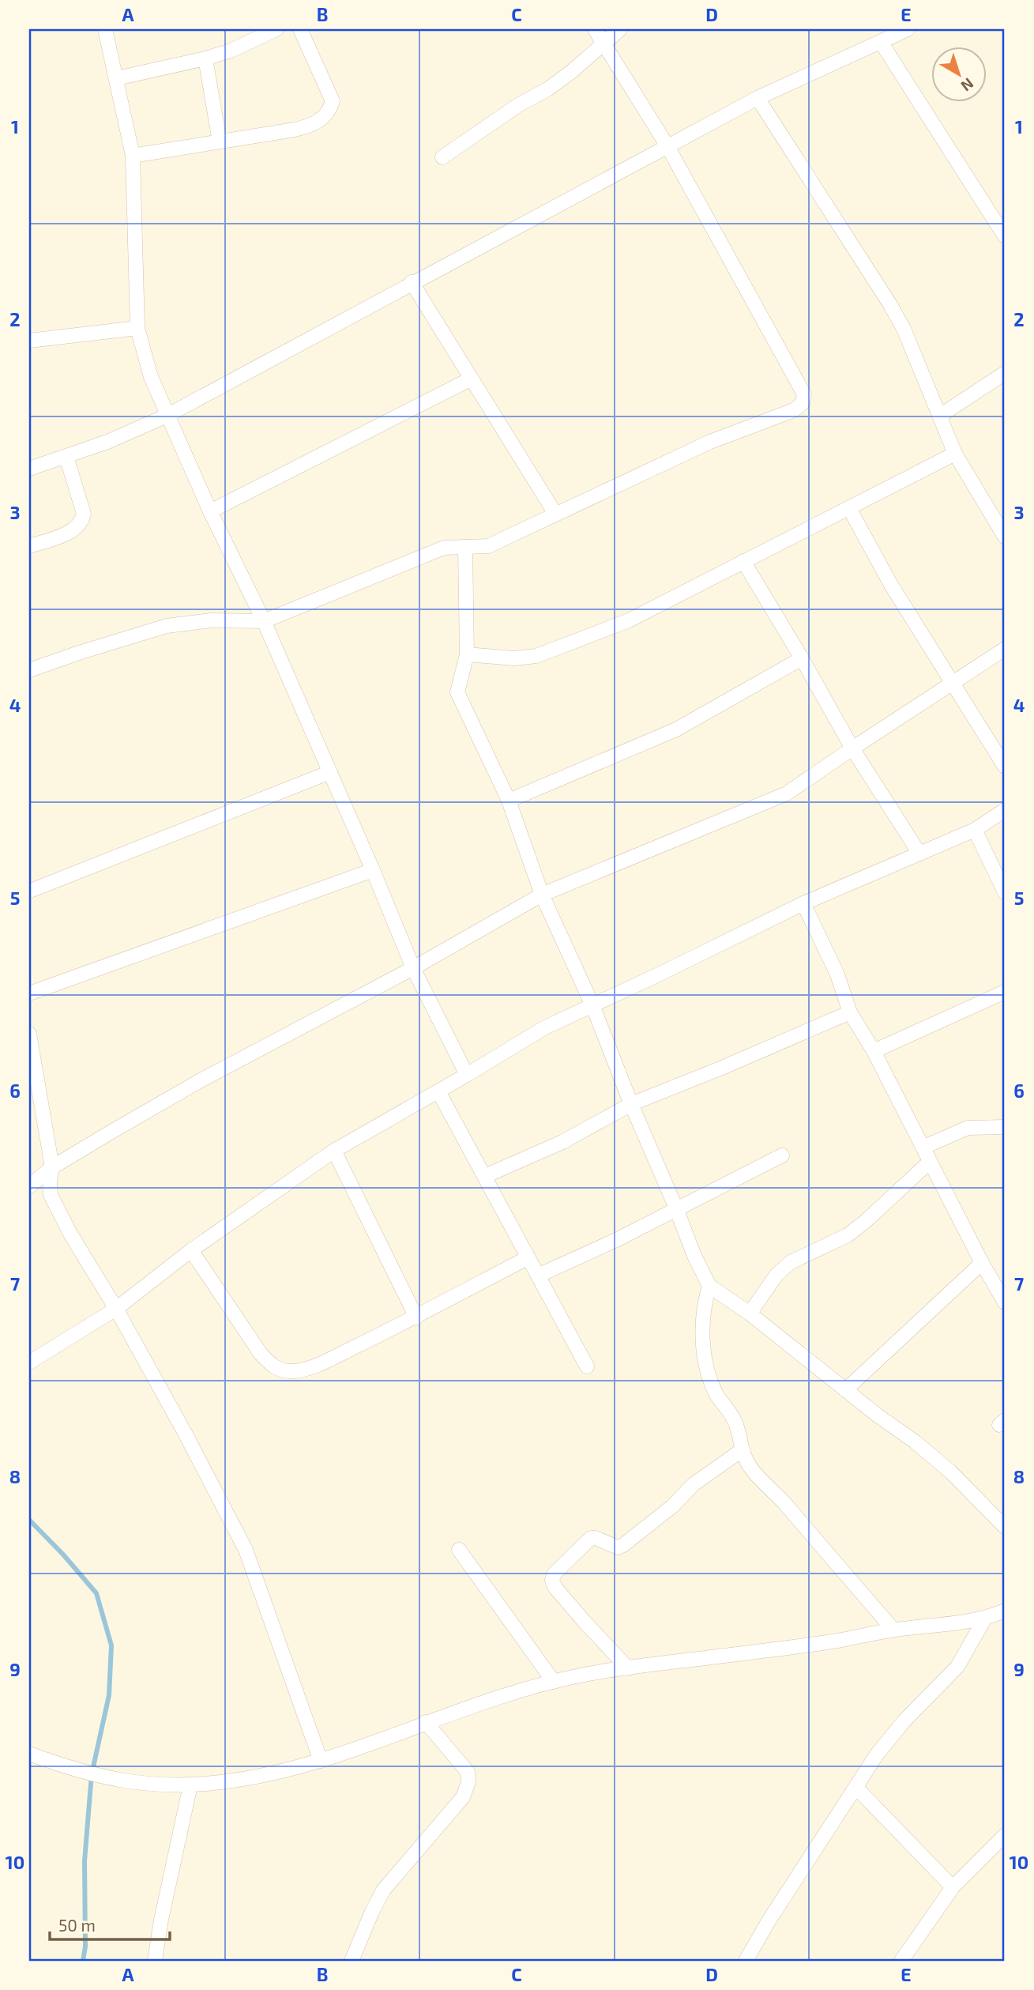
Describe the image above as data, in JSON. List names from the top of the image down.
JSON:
{
  "scale_bar": "50 m",
  "north": "bottom right",
  "grid": {
    "columns": [
      "A",
      "B",
      "C",
      "D",
      "E"
    ],
    "rows": [
      "1",
      "2",
      "3",
      "4",
      "5",
      "6",
      "7",
      "8",
      "9",
      "10"
    ]
  }
}
